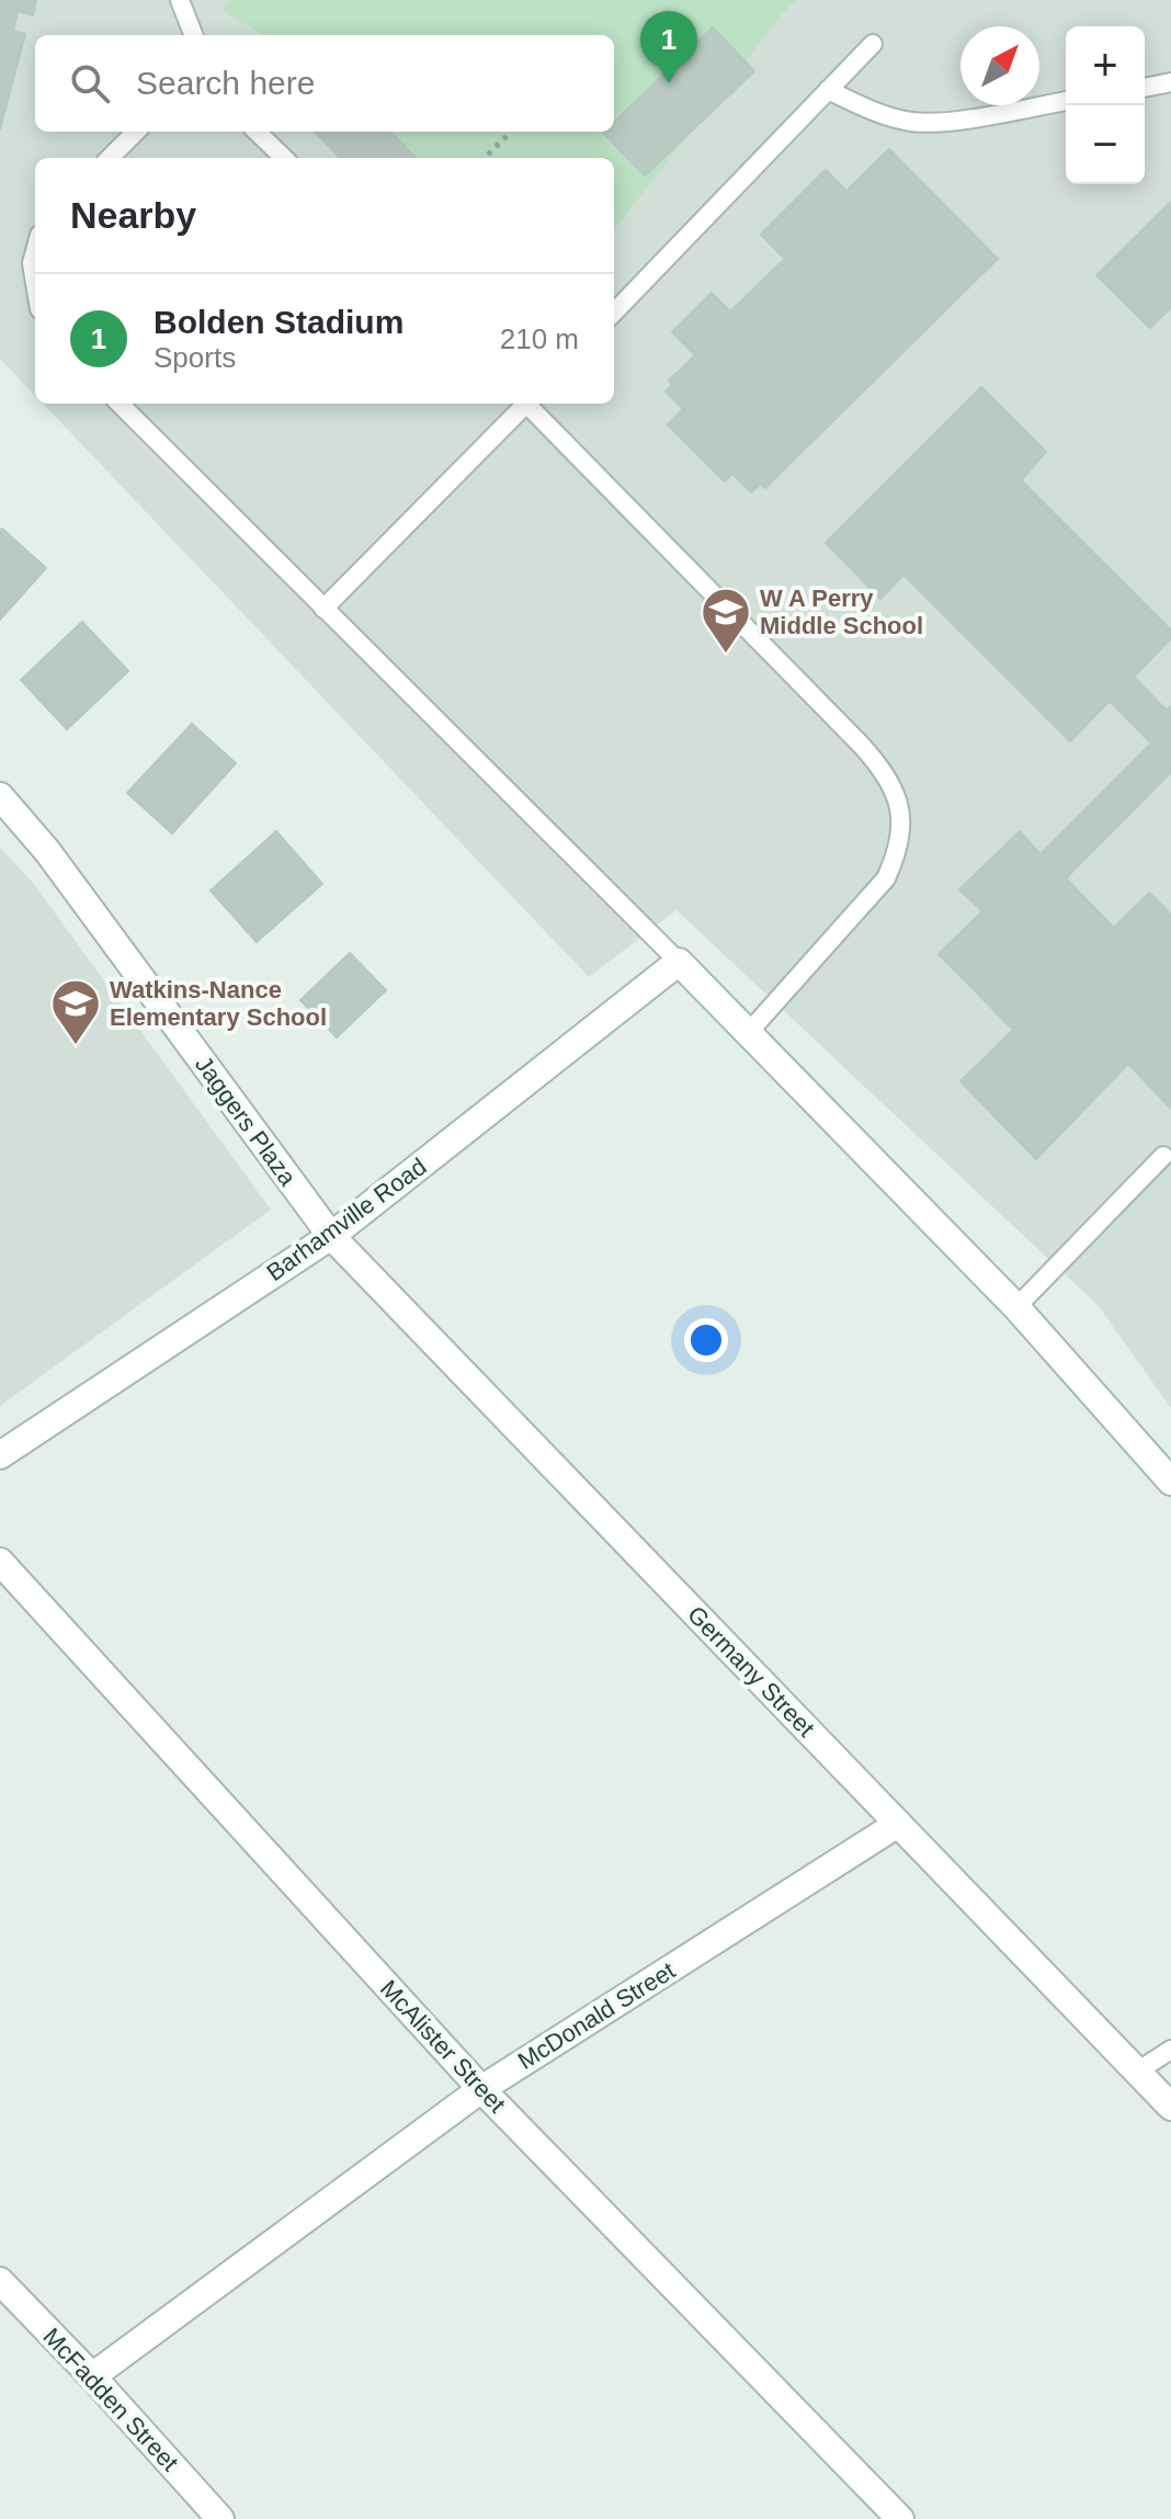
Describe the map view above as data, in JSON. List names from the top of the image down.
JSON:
{
  "streets": {
    "street": [
      "Jaggers Plaza",
      "Barhamville Road",
      "Germany Street",
      "McDonald Street",
      "McAlister Street",
      "McFadden Street"
    ]
  },
  "crossings": [
    ["Jaggers Plaza", "Barhamville Road"],
    ["Jaggers Plaza", "Germany Street"],
    ["Barhamville Road", "Germany Street"],
    ["Germany Street", "McDonald Street"],
    ["McDonald Street", "McAlister Street"],
    ["McDonald Street", "McFadden Street"]
  ],
  "places": {
    "school or university": ["W A Perry Middle School", "Watkins-Nance Elementary School"]
  },
  "north": "top right",
  "page": {
    "pins": "1",
    "map_buttons": ["+", "−"],
    "search": "Search here",
    "heading": "Nearby",
    "list": [
      {
        "mark": "1",
        "name": "Bolden Stadium",
        "note": "Sports",
        "value": "210 m"
      }
    ]
  }
}
